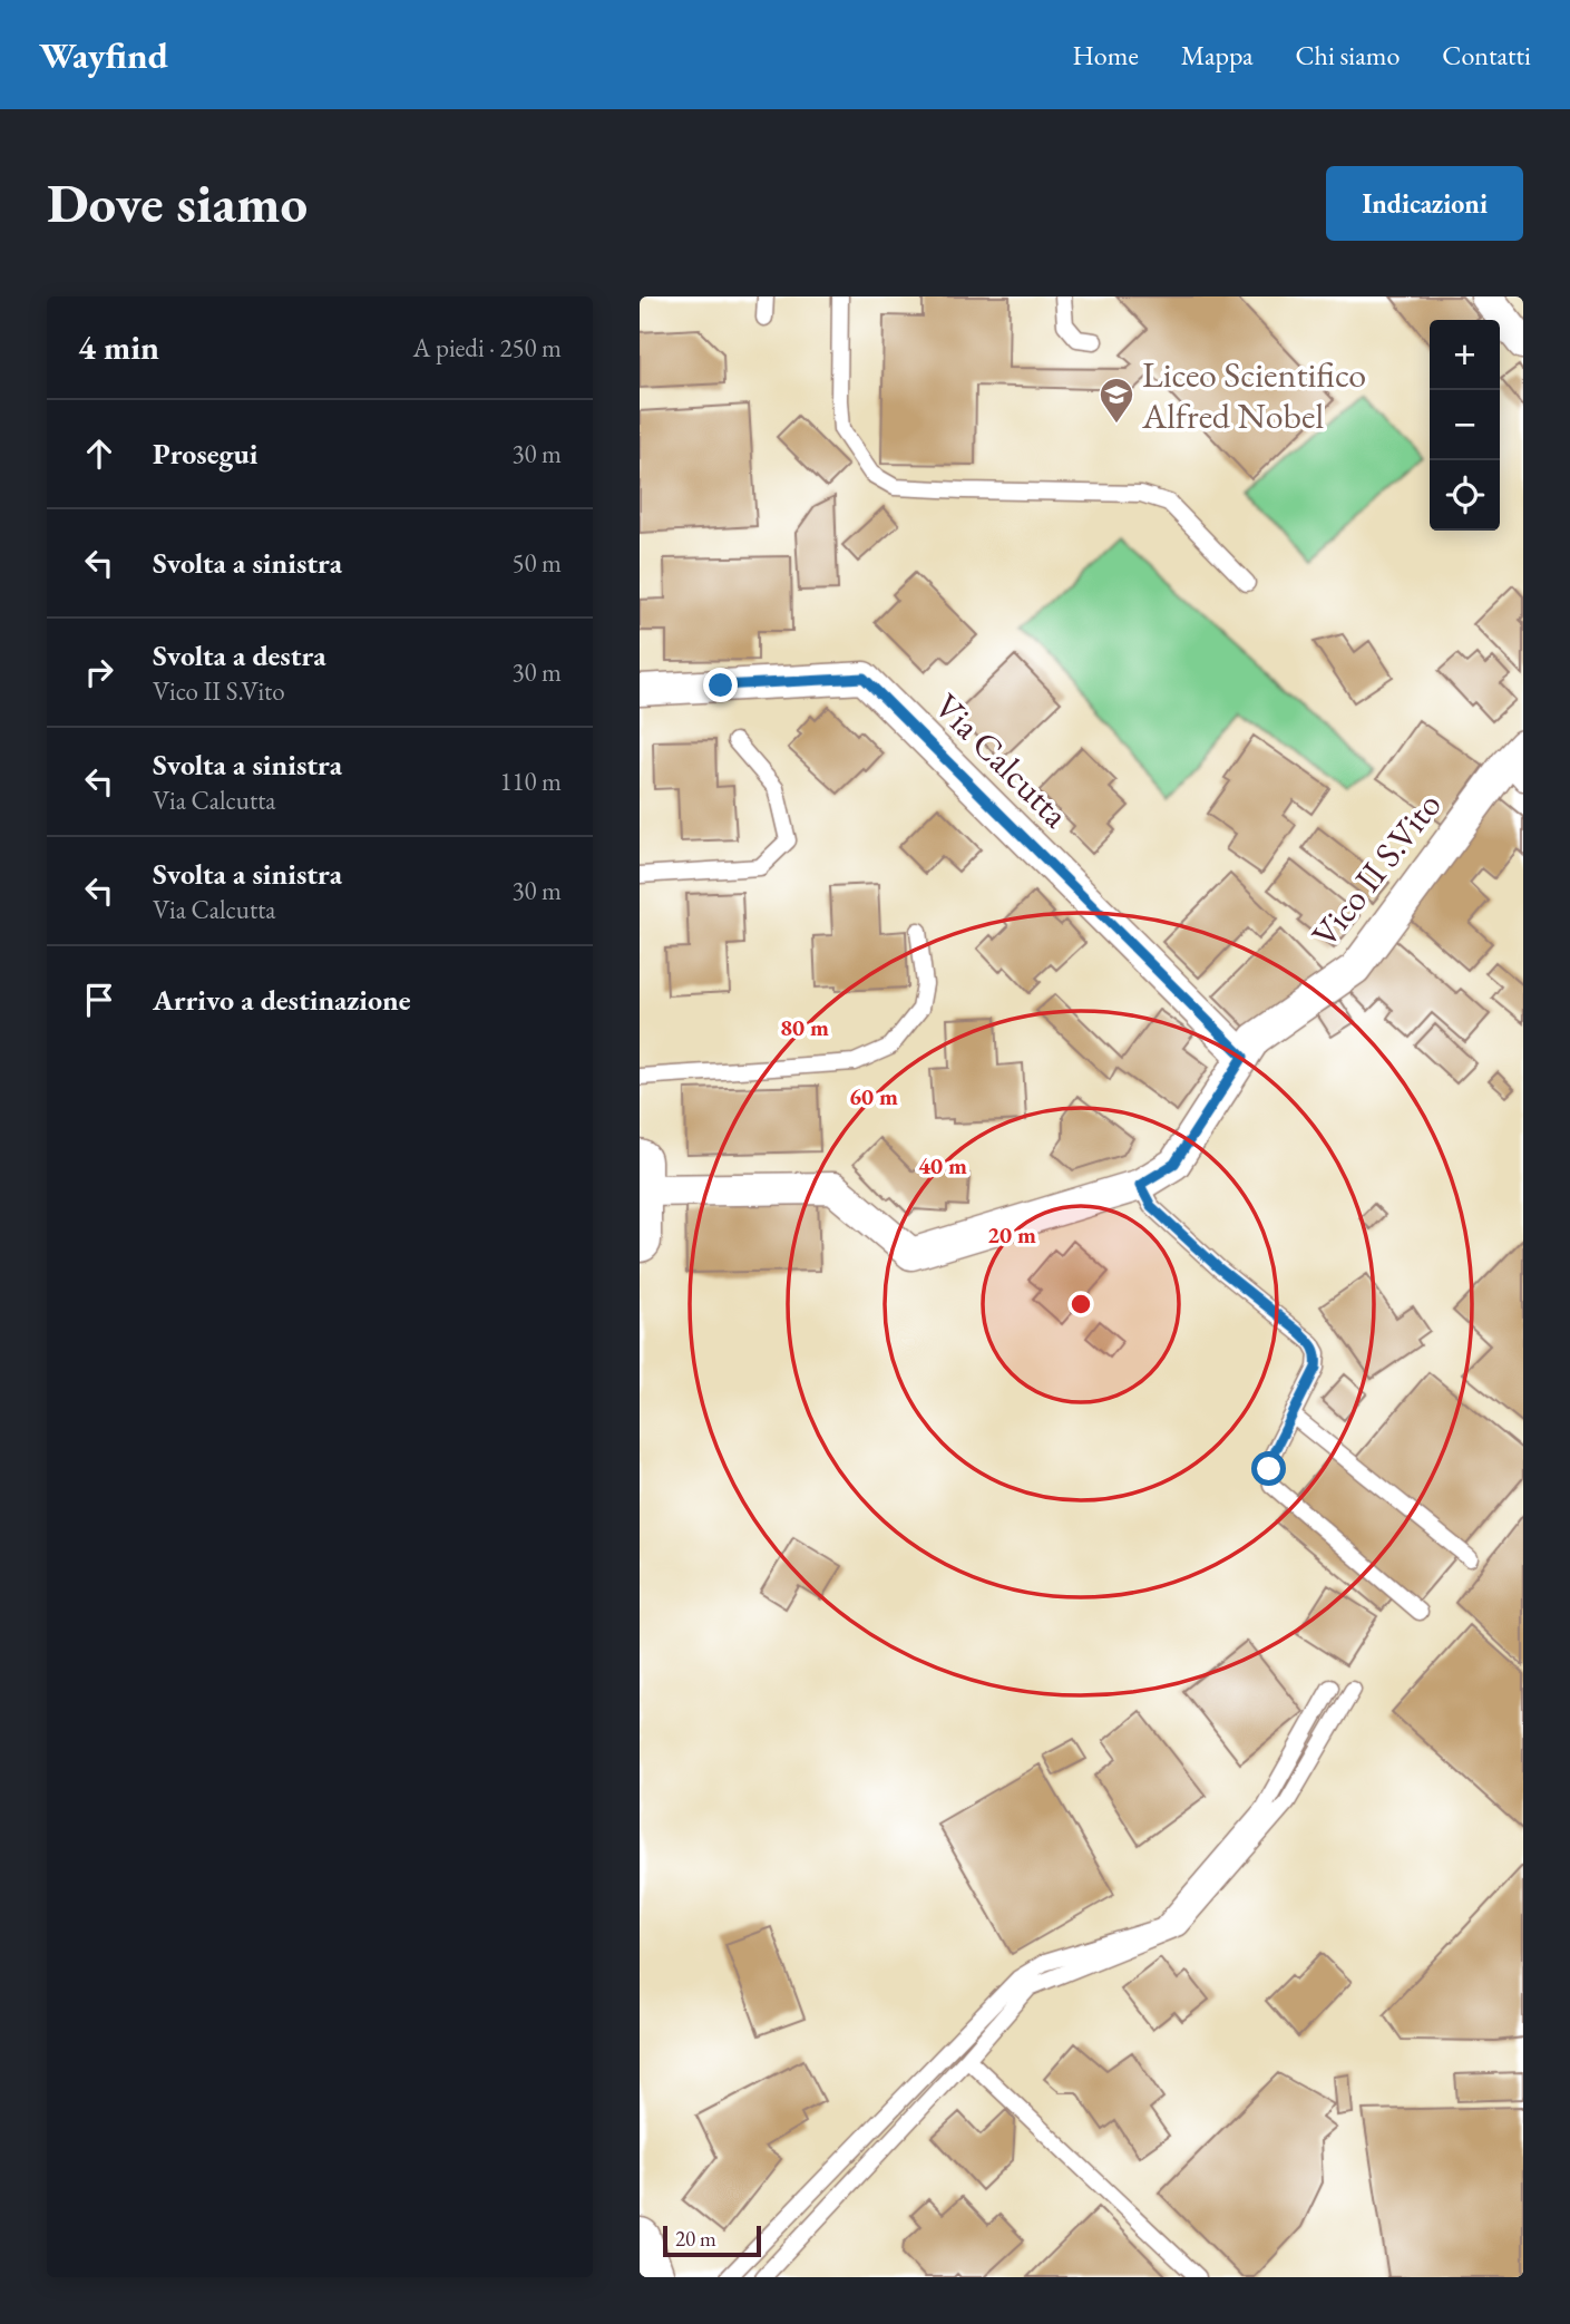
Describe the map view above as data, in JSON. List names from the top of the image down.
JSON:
{
  "streets": {
    "street": ["Via Calcutta", "Vico II S.Vito"]
  },
  "crossings": [
    ["Via Calcutta", "Vico II S.Vito"]
  ],
  "places": {
    "school or university": ["Liceo Scientifico Alfred Nobel"]
  },
  "scale_bar": "20 m",
  "page": {
    "header": "Wayfind",
    "nav": [
      "Home",
      "Mappa",
      "Chi siamo",
      "Contatti"
    ],
    "buttons": "Indicazioni",
    "title": "Dove siamo",
    "heading": ["4 min", "A piedi · 250 m"],
    "map_buttons": ["+", "−"],
    "list": [
      ["Prosegui", "30 m"],
      ["Svolta a sinistra", "50 m"],
      ["Svolta a destra", "Vico II S.Vito", "30 m"],
      ["Svolta a sinistra", "Via Calcutta", "110 m"],
      ["Svolta a sinistra", "Via Calcutta", "30 m"],
      "Arrivo a destinazione"
    ],
    "scale": "20 m"
  },
  "rings": [
    "80 m",
    "60 m",
    "40 m",
    "20 m"
  ]
}
